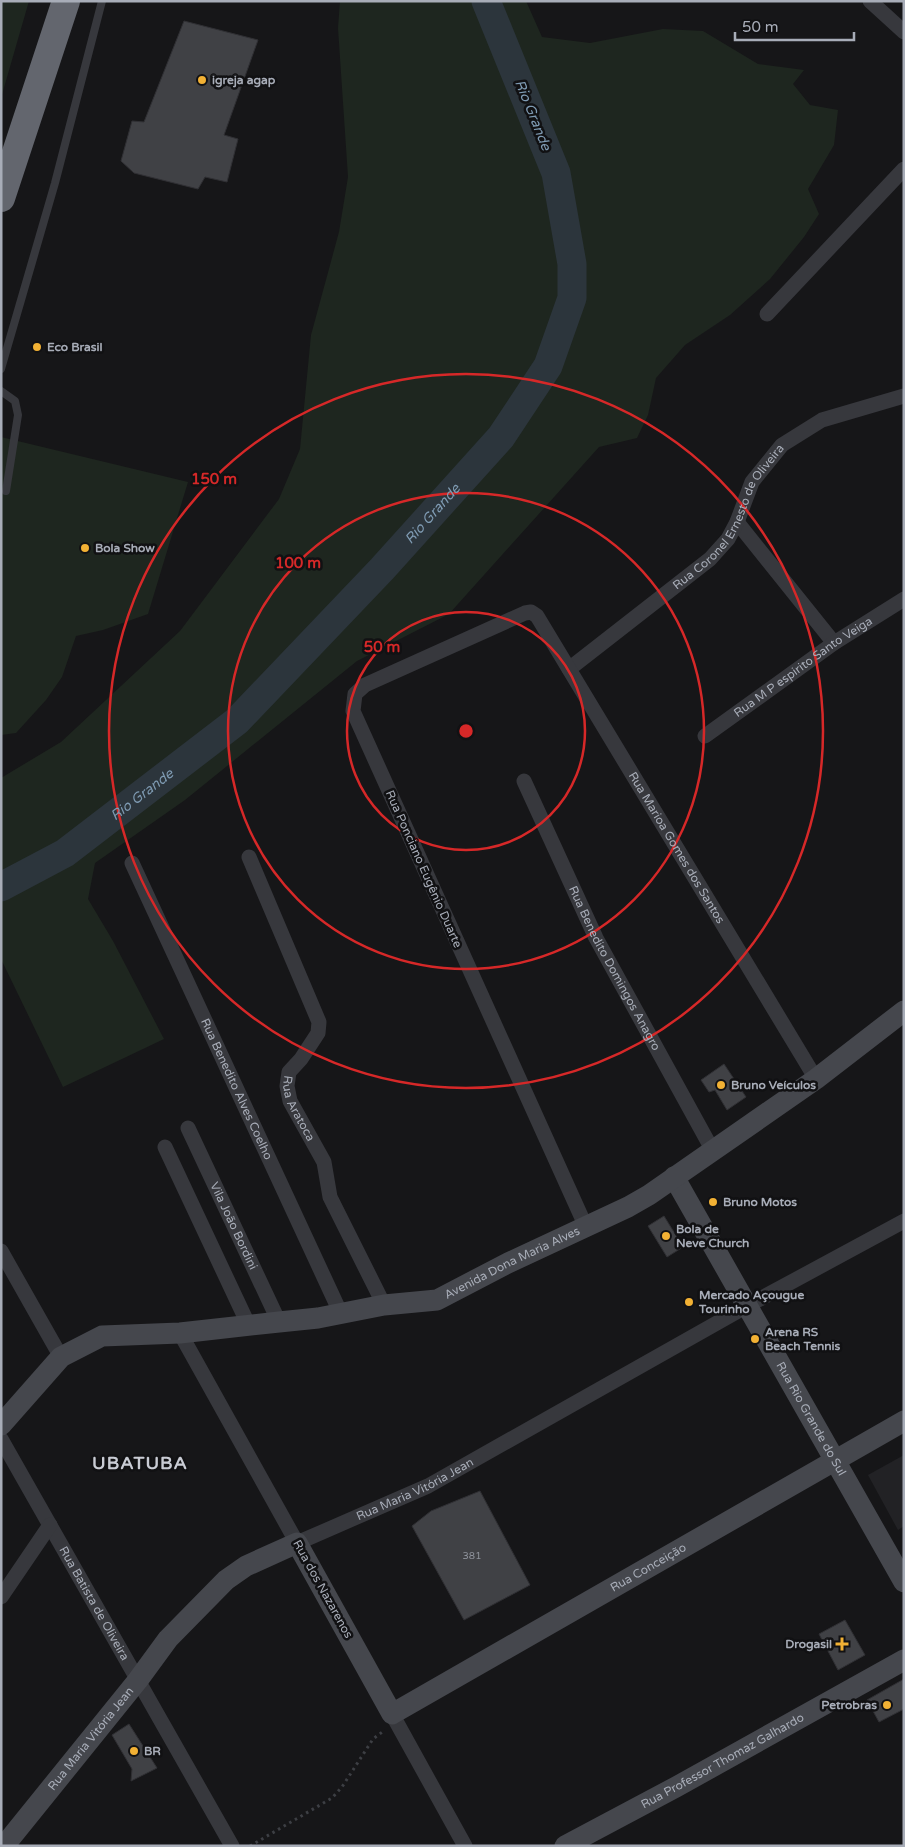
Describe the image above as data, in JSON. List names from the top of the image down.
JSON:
{
  "streets": {
    "main road": [
      "Avenida Dona Maria Alves",
      "Rua Rio Grande do Sul",
      "Rua Maria Vitória Jean",
      "Rua Conceição",
      "Rua dos Nazarenos",
      "Rua Professor Thomaz Galhardo"
    ],
    "street": [
      "Rua Coronel Ernesto de Oliveira",
      "Rua M P espirito Santo Veiga",
      "Rua Marioa Gomes dos Santos",
      "Rua Ponciano Eugênio Duarte",
      "Rua Benedito Domingos Anagro",
      "Rua Benedito Alves Coelho",
      "Rua Aratoca",
      "Vila João Bordini",
      "Rua Batista de Oliveira"
    ]
  },
  "crossings": [
    ["Rua Coronel Ernesto de Oliveira", "Rua Marioa Gomes dos Santos"],
    ["Rua Marioa Gomes dos Santos", "Rua Ponciano Eugênio Duarte"],
    ["Rua Marioa Gomes dos Santos", "Avenida Dona Maria Alves"],
    ["Rua Ponciano Eugênio Duarte", "Avenida Dona Maria Alves"],
    ["Rua Benedito Domingos Anagro", "Avenida Dona Maria Alves"],
    ["Rua Benedito Alves Coelho", "Avenida Dona Maria Alves"],
    ["Rua Aratoca", "Avenida Dona Maria Alves"],
    ["Vila João Bordini", "Avenida Dona Maria Alves"],
    ["Avenida Dona Maria Alves", "Rua Rio Grande do Sul"],
    ["Avenida Dona Maria Alves", "Rua dos Nazarenos"],
    ["Rua Rio Grande do Sul", "Rua Maria Vitória Jean"],
    ["Rua Rio Grande do Sul", "Rua Conceição"],
    ["Rua Maria Vitória Jean", "Rua dos Nazarenos"],
    ["Rua Maria Vitória Jean", "Rua Batista de Oliveira"],
    ["Rua Conceição", "Rua dos Nazarenos"]
  ],
  "districts": ["UBATUBA"],
  "water": ["Rio Grande"],
  "places": {
    "other": [
      "igreja agap",
      "Eco Brasil",
      "Bola Show",
      "Bruno Veículos",
      "Bruno Motos",
      "Bola de Neve Church",
      "Mercado Açougue Tourinho",
      "Arena RS Beach Tennis",
      "Petrobras",
      "BR"
    ],
    "health": ["Drogasil"]
  },
  "house_numbers": ["381"],
  "scale_bar": "50 m",
  "rings": ["150 m", "100 m", "50 m"]
}
